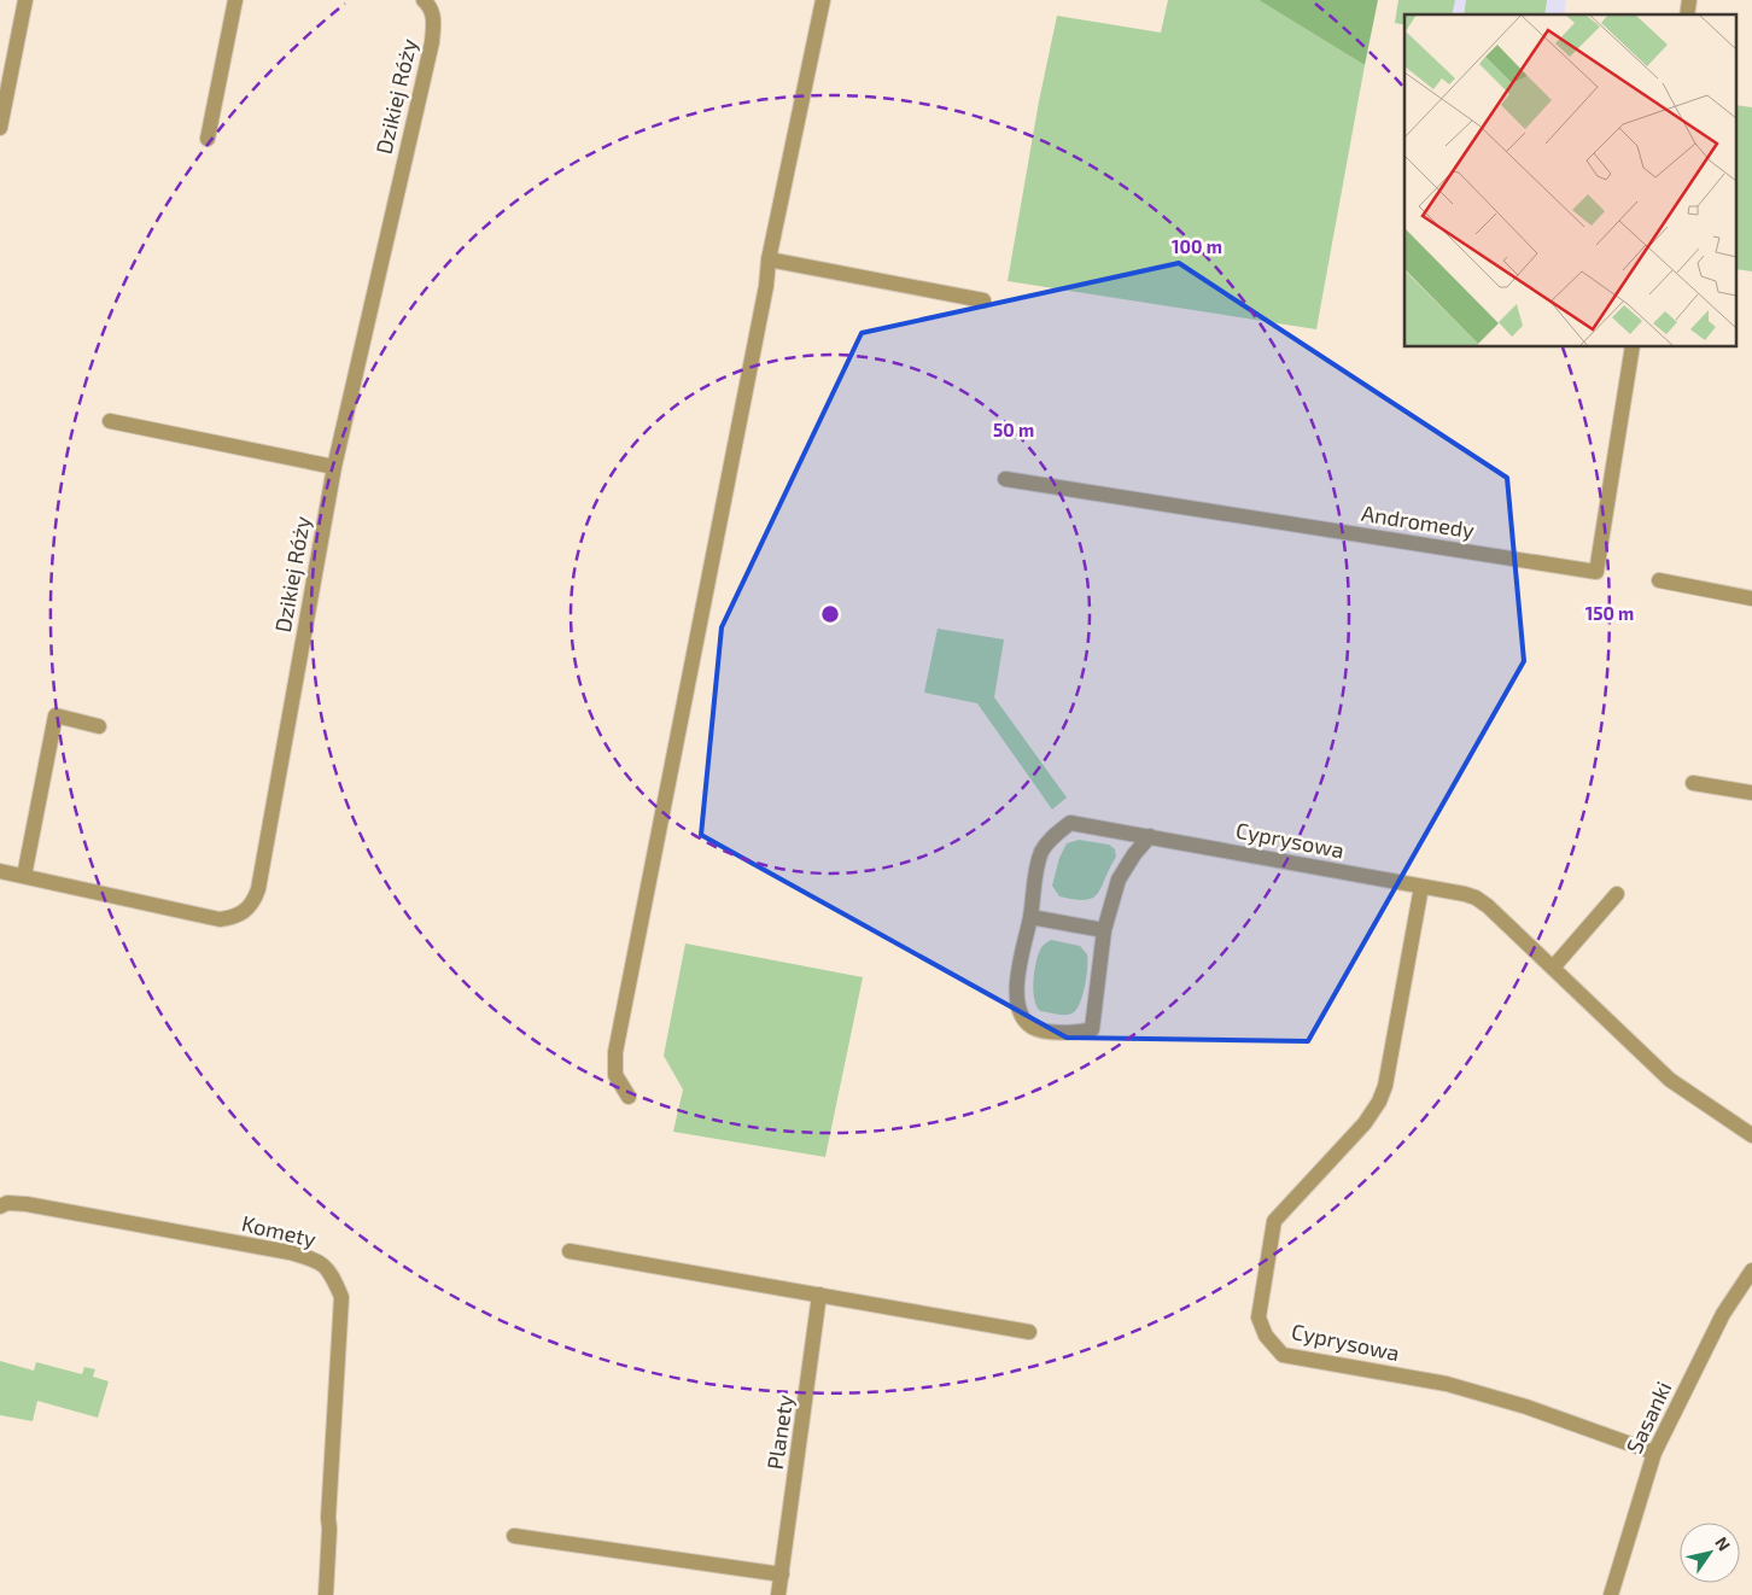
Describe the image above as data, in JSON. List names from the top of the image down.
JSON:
{
  "streets": {
    "street": [
      "Dzikiej Róży",
      "Andromedy",
      "Cyprysowa",
      "Komety",
      "Sasanki",
      "Planety"
    ]
  },
  "crossings": [
    ["Cyprysowa", "Sasanki"]
  ],
  "north": "top right",
  "rings": ["100 m", "50 m", "150 m"]
}
